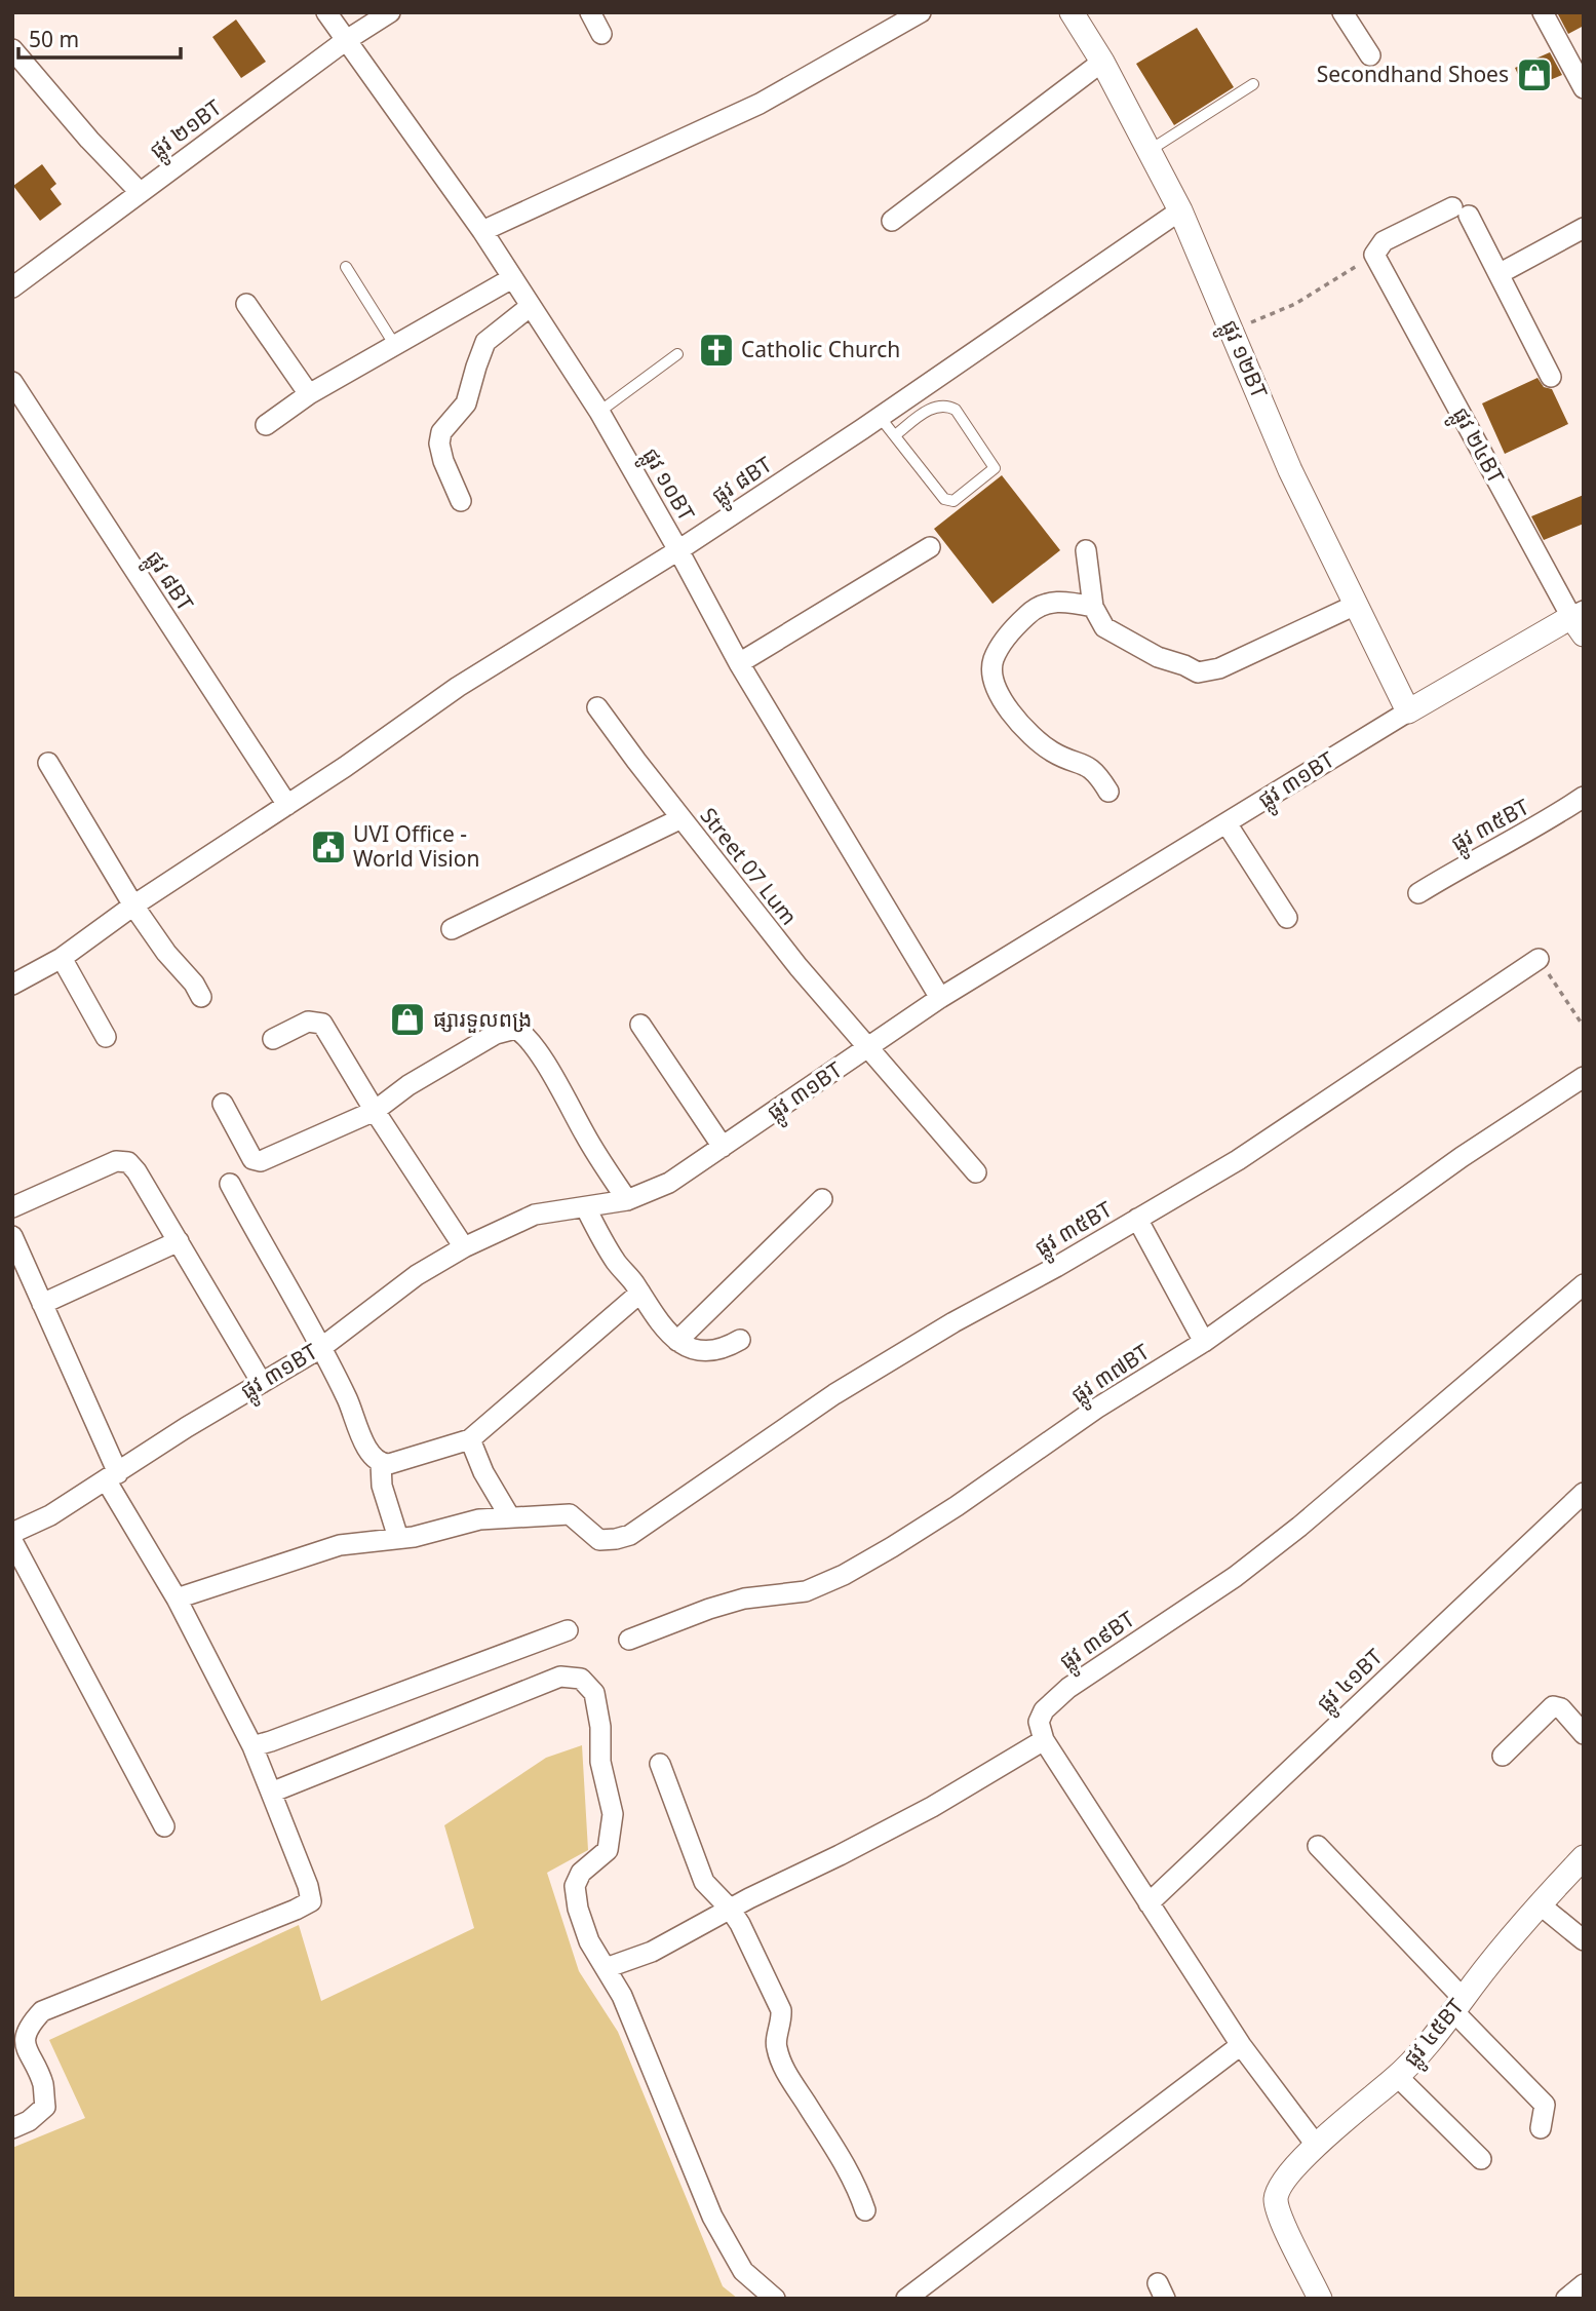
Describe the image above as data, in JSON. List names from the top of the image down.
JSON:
{
  "streets": {
    "street": [
      "ផ្លូវ ២១BT",
      "ផ្លូវ ១២BT",
      "ផ្លូវ ២៤BT",
      "ផ្លូវ ៨BT",
      "ផ្លូវ ១០BT",
      "ផ្លូវ ៣១BT",
      "ផ្លូវ ៣៥BT",
      "Street 07 Lum",
      "ផ្លូវ ៣៧BT",
      "ផ្លូវ ៣៩BT",
      "ផ្លូវ ៤១BT",
      "ផ្លូវ ៤៥BT"
    ]
  },
  "crossings": [
    ["ផ្លូវ ២១BT", "ផ្លូវ ១០BT"],
    ["ផ្លូវ ១២BT", "ផ្លូវ ៨BT"],
    ["ផ្លូវ ១២BT", "ផ្លូវ ៣១BT"],
    ["ផ្លូវ ២៤BT", "ផ្លូវ ៣១BT"],
    ["ផ្លូវ ៨BT", "ផ្លូវ ១០BT"],
    ["ផ្លូវ ១០BT", "ផ្លូវ ៣១BT"],
    ["ផ្លូវ ៣១BT", "Street 07 Lum"]
  ],
  "places": {
    "shop": ["Secondhand Shoes", "ផ្សារទួលពង្រ"],
    "church": ["Catholic Church"],
    "public building": ["UVI Office - World Vision"]
  },
  "scale_bar": "50 m"
}
